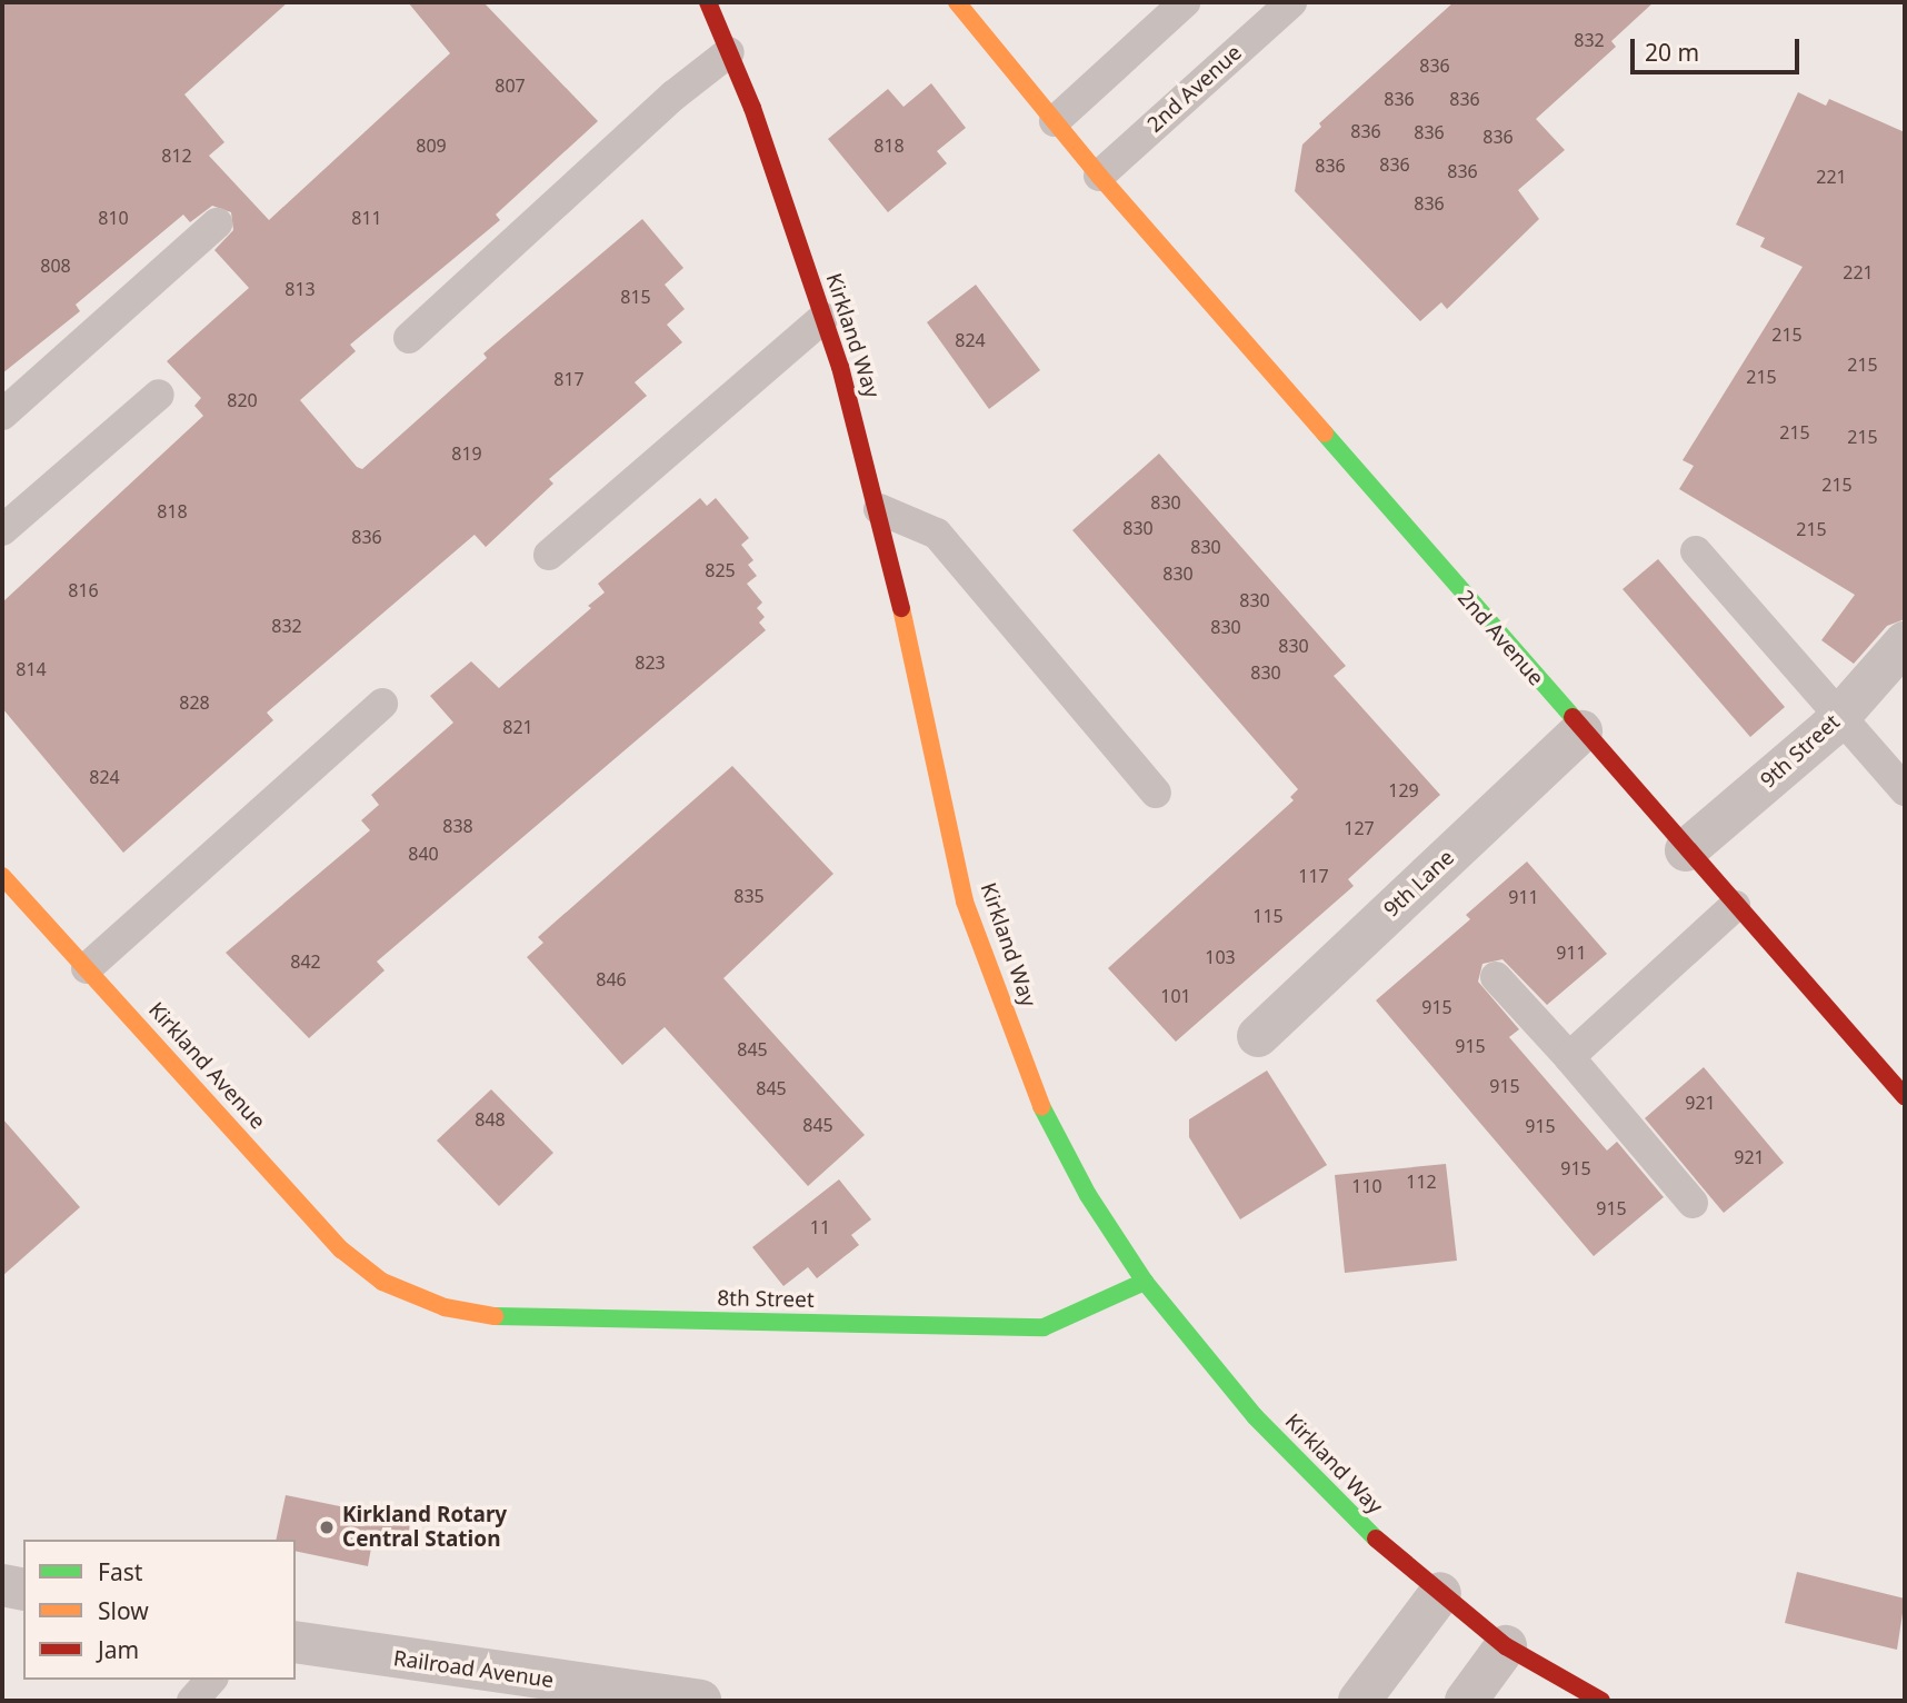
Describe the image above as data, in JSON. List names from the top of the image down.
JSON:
{
  "streets": {
    "street": [
      "2nd Avenue",
      "Kirkland Way",
      "9th Street",
      "9th Lane",
      "Kirkland Avenue",
      "8th Street",
      "Railroad Avenue"
    ]
  },
  "crossings": [
    ["2nd Avenue", "9th Street"],
    ["2nd Avenue", "9th Lane"],
    ["Kirkland Way", "8th Street"],
    ["Kirkland Avenue", "8th Street"]
  ],
  "places": ["Kirkland Rotary Central Station"],
  "house_numbers": [
    "832",
    "836",
    "807",
    "836",
    "836",
    "836",
    "836",
    "836",
    "809",
    "818",
    "812",
    "836",
    "836",
    "836",
    "221",
    "836",
    "810",
    "811",
    "808",
    "221",
    "813",
    "815",
    "215",
    "824",
    "215",
    "215",
    "817",
    "820",
    "215",
    "215",
    "819",
    "215",
    "830",
    "818",
    "830",
    "215",
    "836",
    "830",
    "825",
    "830",
    "816",
    "830",
    "832",
    "830",
    "830",
    "823",
    "814",
    "830",
    "828",
    "821",
    "824",
    "129",
    "838",
    "127",
    "840",
    "117",
    "835",
    "911",
    "115",
    "911",
    "103",
    "842",
    "846",
    "101",
    "915",
    "915",
    "845",
    "915",
    "845",
    "921",
    "848",
    "845",
    "915",
    "921",
    "915",
    "112",
    "110",
    "915",
    "11"
  ],
  "legend": ["Fast", "Slow", "Jam"],
  "scale_bar": "20 m"
}
